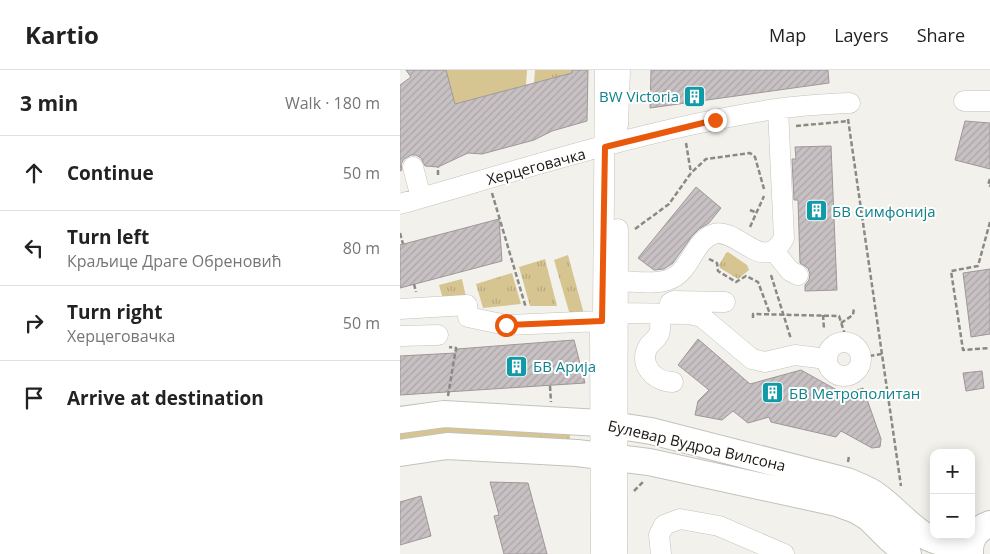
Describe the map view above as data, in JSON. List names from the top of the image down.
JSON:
{
  "streets": {
    "main road": ["Булевар Вудроа Вилсона"],
    "street": ["Херцеговачка"]
  },
  "places": {
    "building": [
      "BW Victoria",
      "БВ Симфонија",
      "БВ Арија",
      "БВ Метрополитан"
    ]
  },
  "page": {
    "header": "Kartio",
    "nav": ["Map", "Layers", "Share"],
    "heading": ["3 min", "Walk · 180 m"],
    "list": [
      ["Continue", "50 m"],
      ["Turn left", "Краљице Драге Обреновић", "80 m"],
      ["Turn right", "Херцеговачка", "50 m"],
      "Arrive at destination"
    ],
    "map_buttons": ["+", "−"]
  }
}
